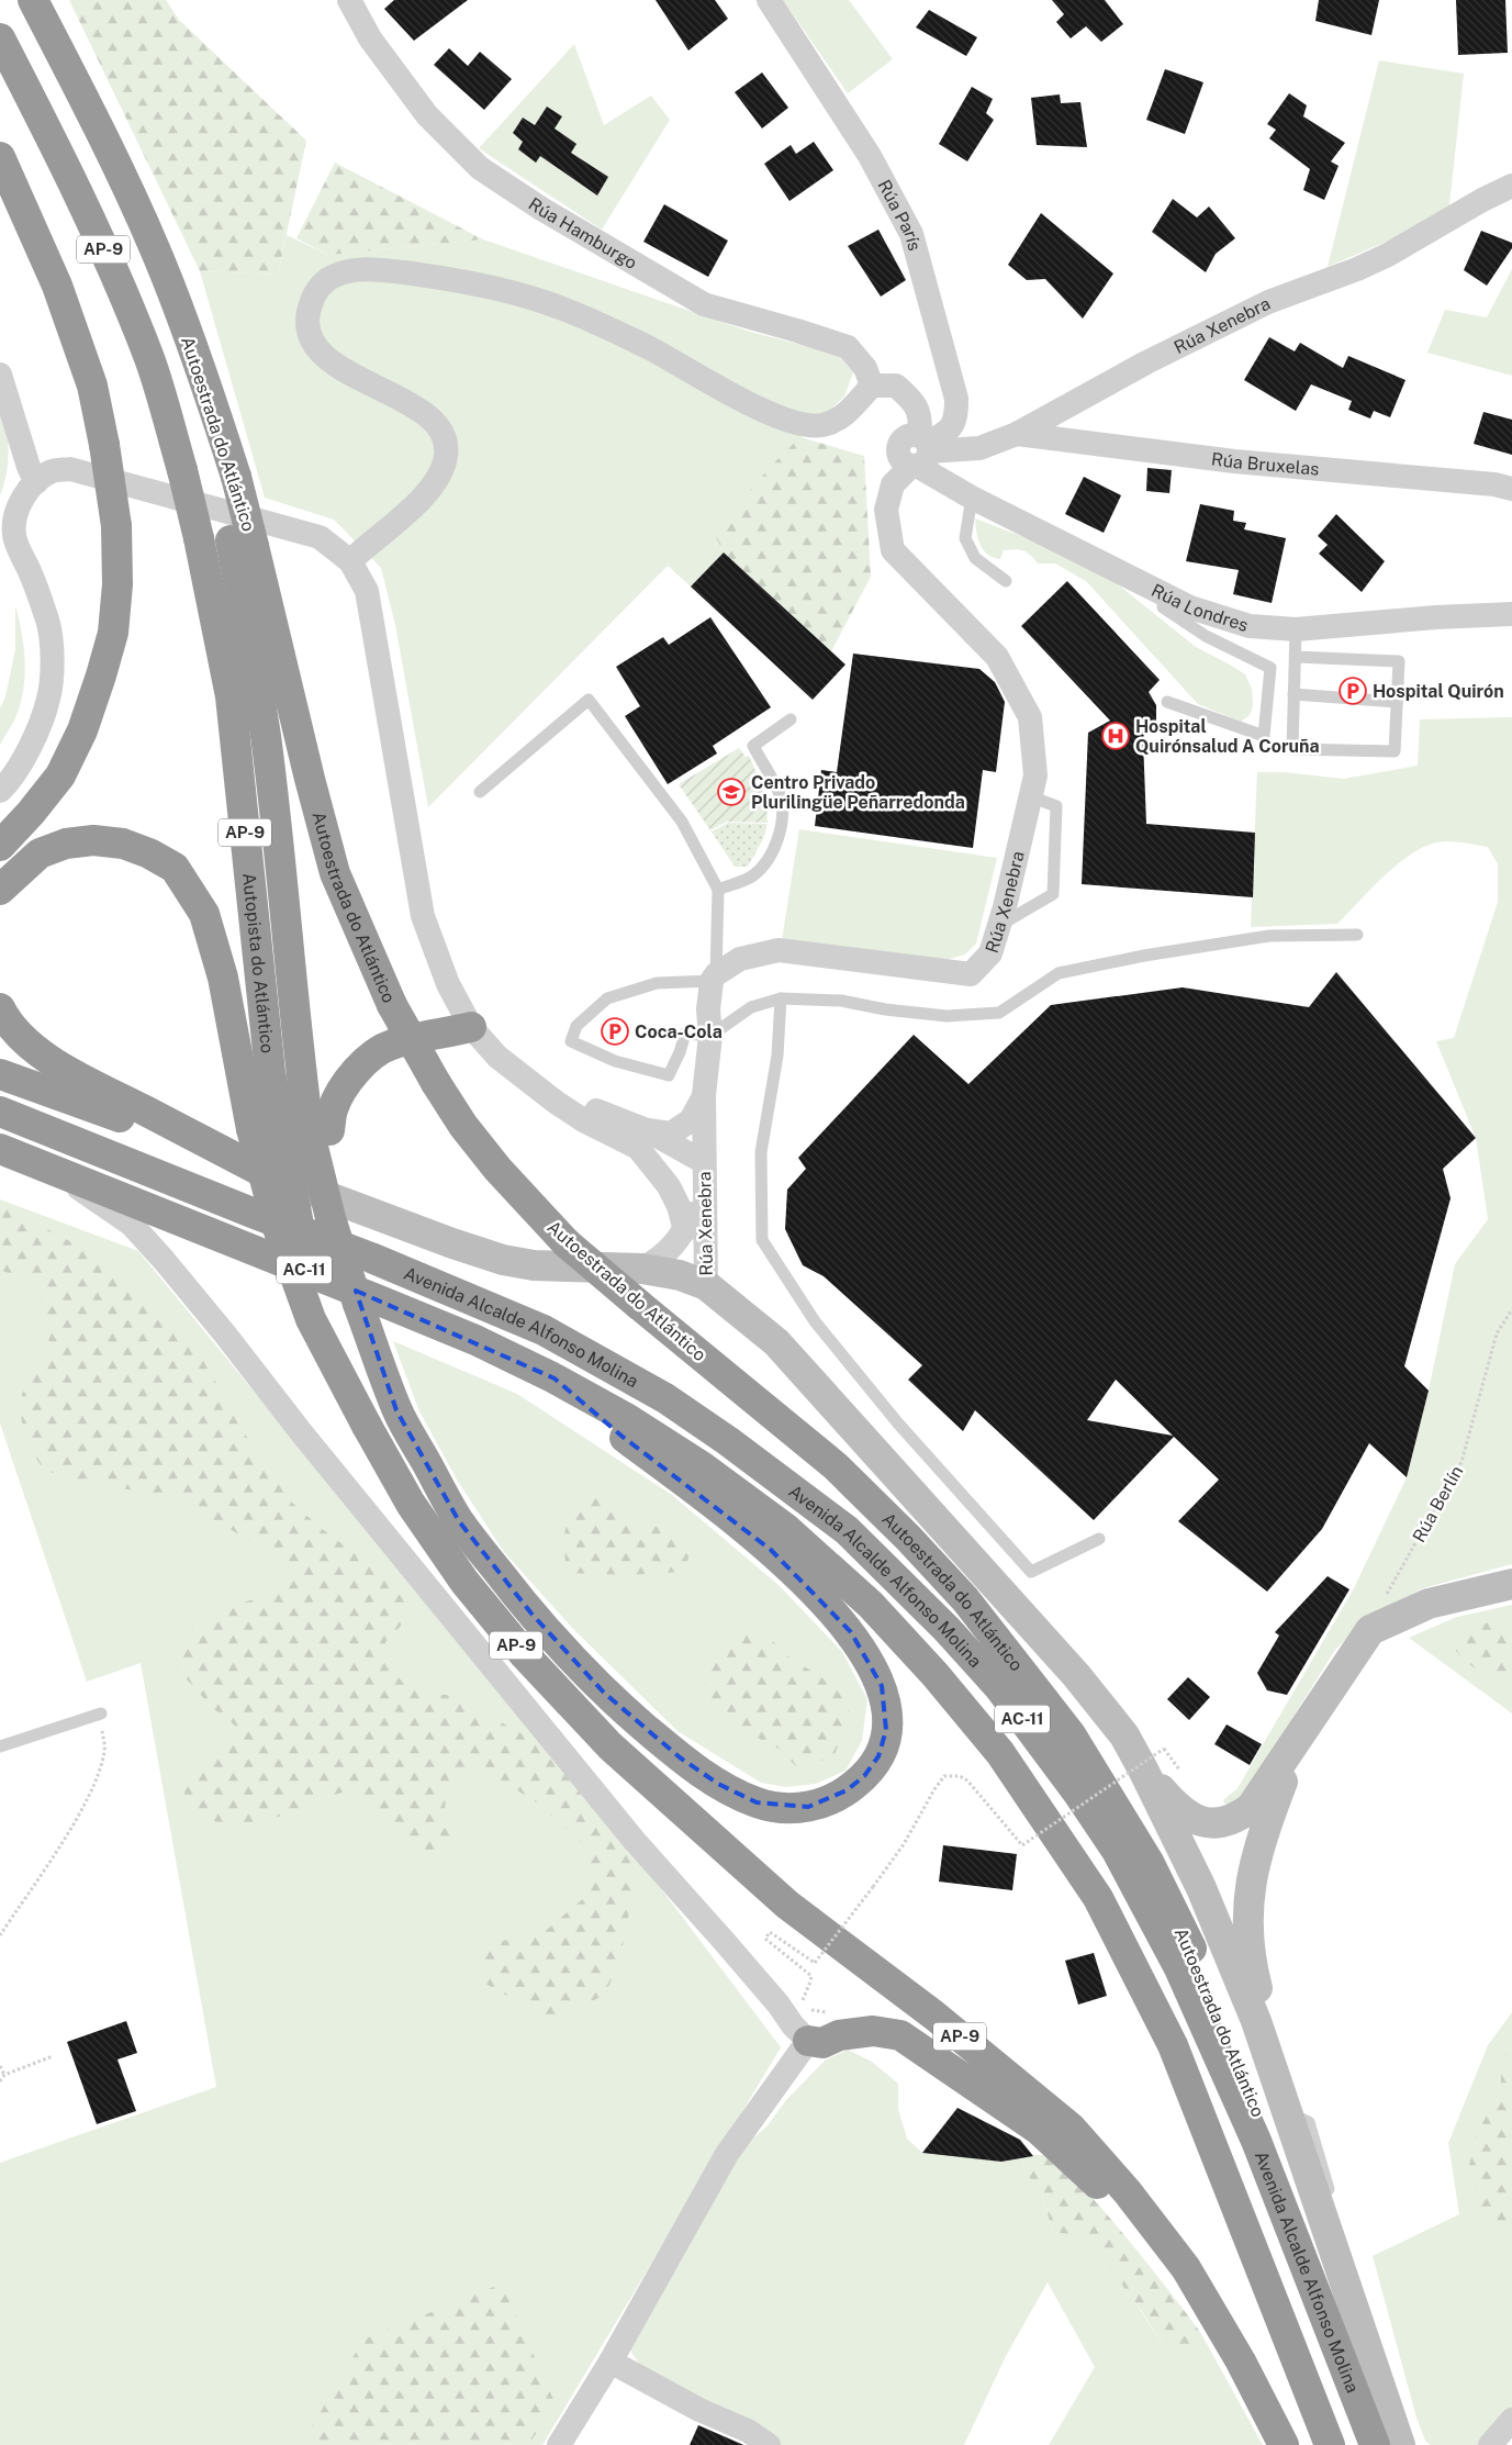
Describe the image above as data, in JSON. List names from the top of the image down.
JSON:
{
  "streets": {
    "highway": [
      "AP-9",
      "Autoestrada do Atlántico",
      "Autopista do Atlántico",
      "AC-11",
      "Avenida Alcalde Alfonso Molina"
    ],
    "street": [
      "Rúa París",
      "Rúa Hamburgo",
      "Rúa Xenebra",
      "Rúa Bruxelas",
      "Rúa Londres"
    ],
    "path": ["Rúa Berlín"]
  },
  "crossings": [
    ["Rúa París", "Rúa Xenebra"],
    ["Rúa París", "Rúa Londres"],
    ["AP-9", "Autopista do Atlántico"],
    ["Rúa Xenebra", "Rúa Bruxelas"],
    ["Rúa Xenebra", "Rúa Londres"],
    ["Rúa Xenebra", "Avenida Alcalde Alfonso Molina"],
    ["Autoestrada do Atlántico", "Avenida Alcalde Alfonso Molina"]
  ],
  "places": {
    "parking": ["Hospital Quirón", "Coca-Cola"],
    "hospital": ["Hospital Quirónsalud A Coruña"],
    "school or university": ["Centro Privado Plurilingüe Peñarredonda"]
  }
}
